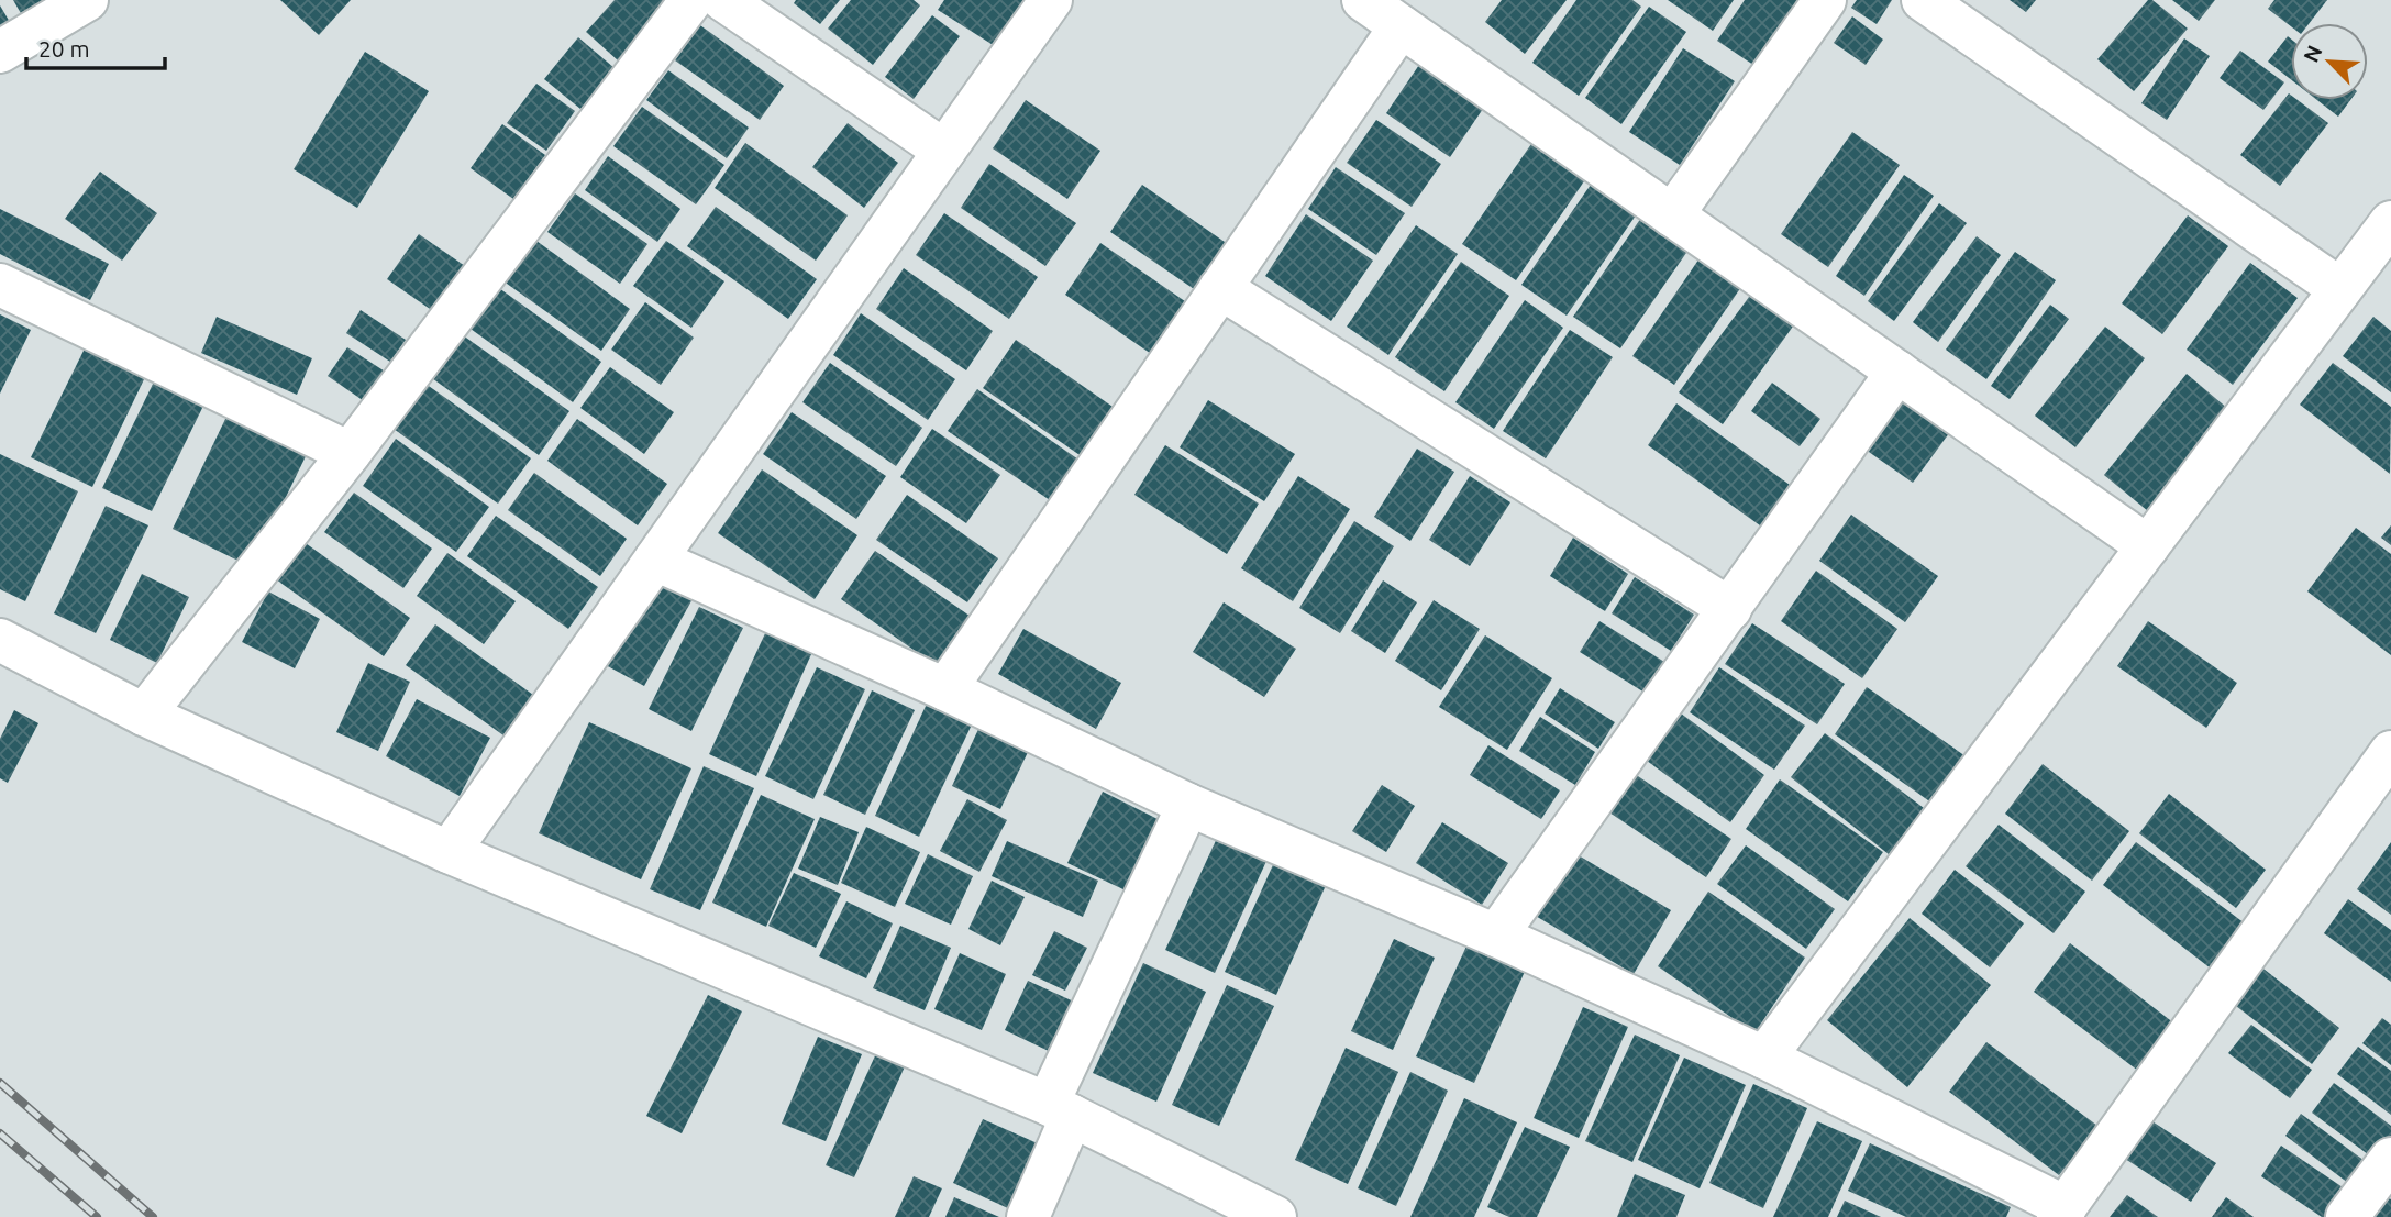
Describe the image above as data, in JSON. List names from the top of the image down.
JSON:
{
  "scale_bar": "20 m",
  "north": "top left"
}
